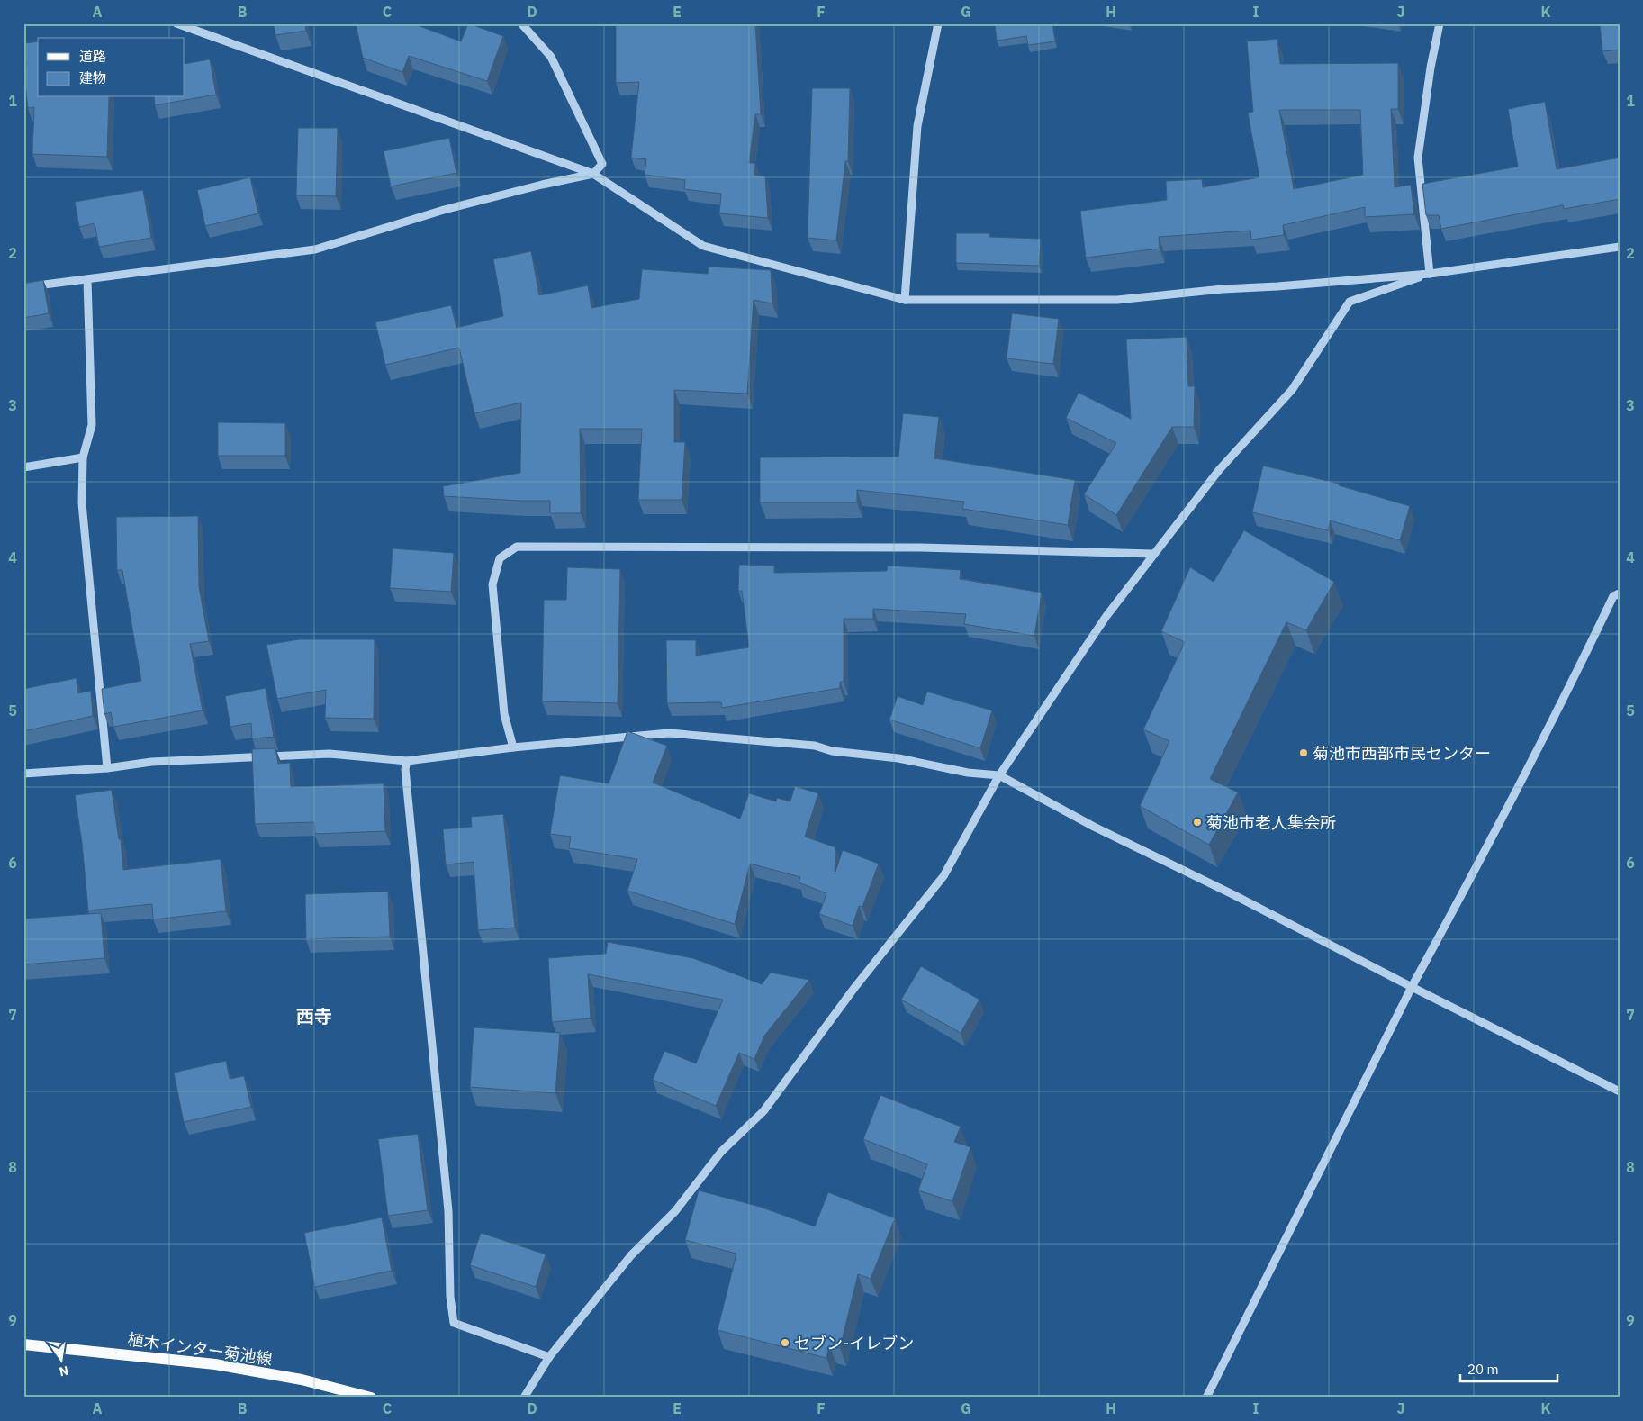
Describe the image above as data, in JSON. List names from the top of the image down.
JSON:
{
  "streets": {
    "main road": ["植木インター菊池線"]
  },
  "districts": ["西寺"],
  "places": ["菊池市西部市民センター", "菊池市老人集会所", "セブン-イレブン"],
  "legend": ["道路", "建物"],
  "scale_bar": "20 m",
  "north": "bottom",
  "grid": {
    "columns": [
      "A",
      "B",
      "C",
      "D",
      "E",
      "F",
      "G",
      "H",
      "I",
      "J",
      "K"
    ],
    "rows": [
      "1",
      "2",
      "3",
      "4",
      "5",
      "6",
      "7",
      "8",
      "9"
    ]
  }
}
